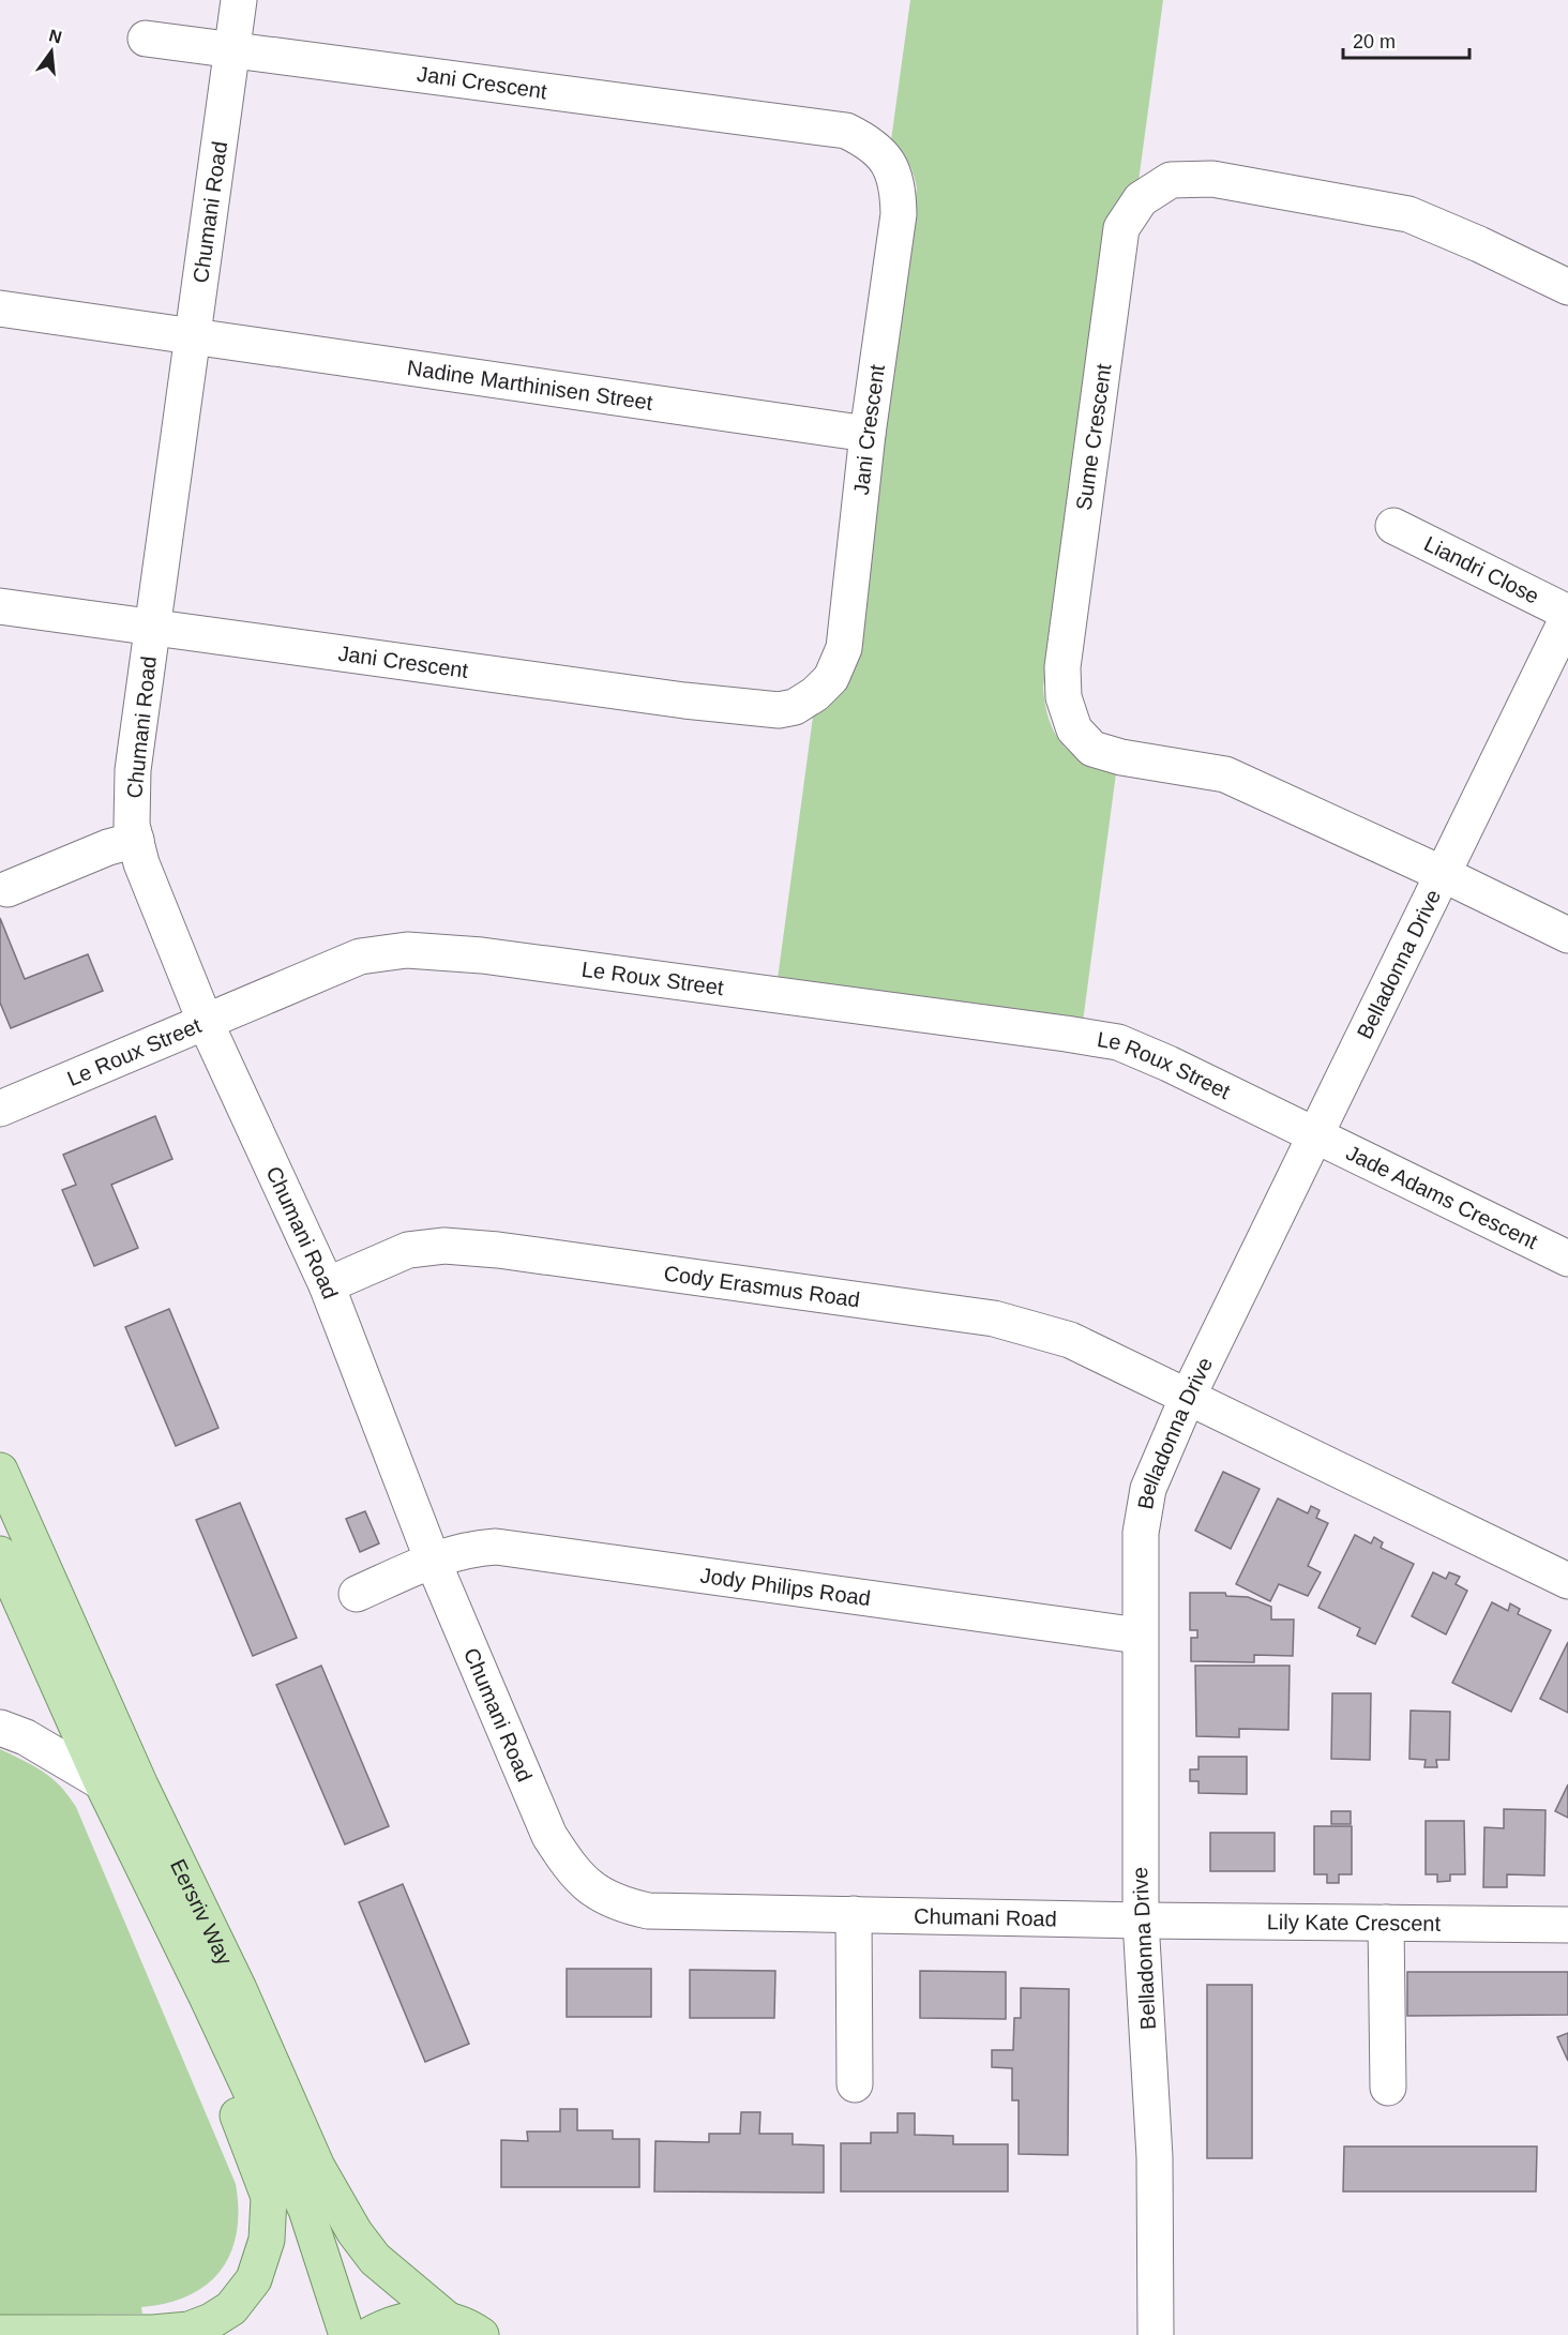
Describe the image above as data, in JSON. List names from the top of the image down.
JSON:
{
  "streets": {
    "main road": ["Eersriv Way"],
    "street": [
      "Jani Crescent",
      "Chumani Road",
      "Nadine Marthinisen Street",
      "Sume Crescent",
      "Liandri Close",
      "Belladonna Drive",
      "Le Roux Street",
      "Jade Adams Crescent",
      "Cody Erasmus Road",
      "Jody Philips Road",
      "Lily Kate Crescent"
    ]
  },
  "crossings": [
    ["Jani Crescent", "Chumani Road"],
    ["Jani Crescent", "Nadine Marthinisen Street"],
    ["Chumani Road", "Nadine Marthinisen Street"],
    ["Chumani Road", "Belladonna Drive"],
    ["Chumani Road", "Le Roux Street"],
    ["Chumani Road", "Cody Erasmus Road"],
    ["Chumani Road", "Jody Philips Road"],
    ["Chumani Road", "Lily Kate Crescent"],
    ["Sume Crescent", "Belladonna Drive"],
    ["Liandri Close", "Belladonna Drive"],
    ["Belladonna Drive", "Le Roux Street"],
    ["Belladonna Drive", "Jade Adams Crescent"],
    ["Belladonna Drive", "Cody Erasmus Road"],
    ["Belladonna Drive", "Jody Philips Road"],
    ["Belladonna Drive", "Lily Kate Crescent"],
    ["Le Roux Street", "Jade Adams Crescent"]
  ],
  "scale_bar": "20 m",
  "north": "top"
}
